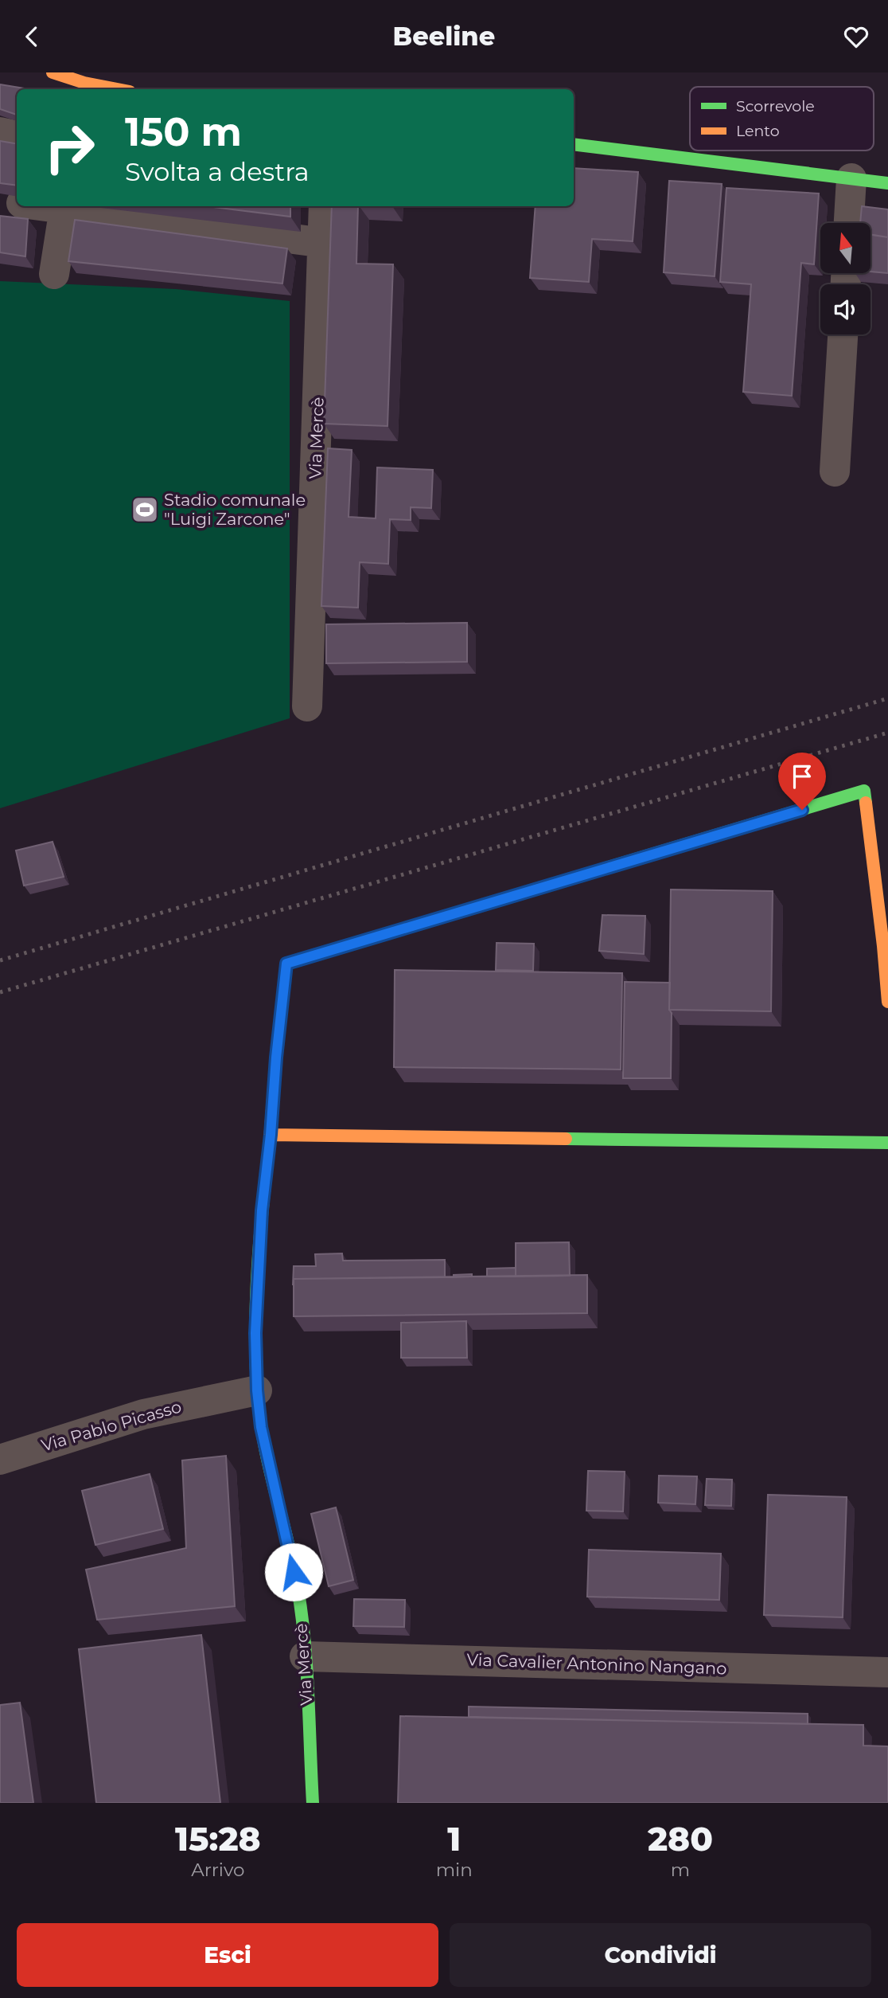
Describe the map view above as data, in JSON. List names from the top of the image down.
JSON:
{
  "streets": {
    "street": ["Via Mercè", "Via Pablo Picasso", "Via Cavalier Antonino Nangano"]
  },
  "crossings": [
    ["Via Mercè", "Via Pablo Picasso"],
    ["Via Mercè", "Via Cavalier Antonino Nangano"]
  ],
  "places": {
    "sports": ["Stadio comunale \"Luigi Zarcone\""]
  },
  "legend": ["Scorrevole", "Lento"],
  "north": "top",
  "page": {
    "header": "Beeline",
    "turn": ["150 m", "Svolta a destra"],
    "eta": [
      "15:28",
      "Arrivo",
      "1",
      "min",
      "280",
      "m"
    ],
    "buttons": ["Esci", "Condividi"]
  }
}
